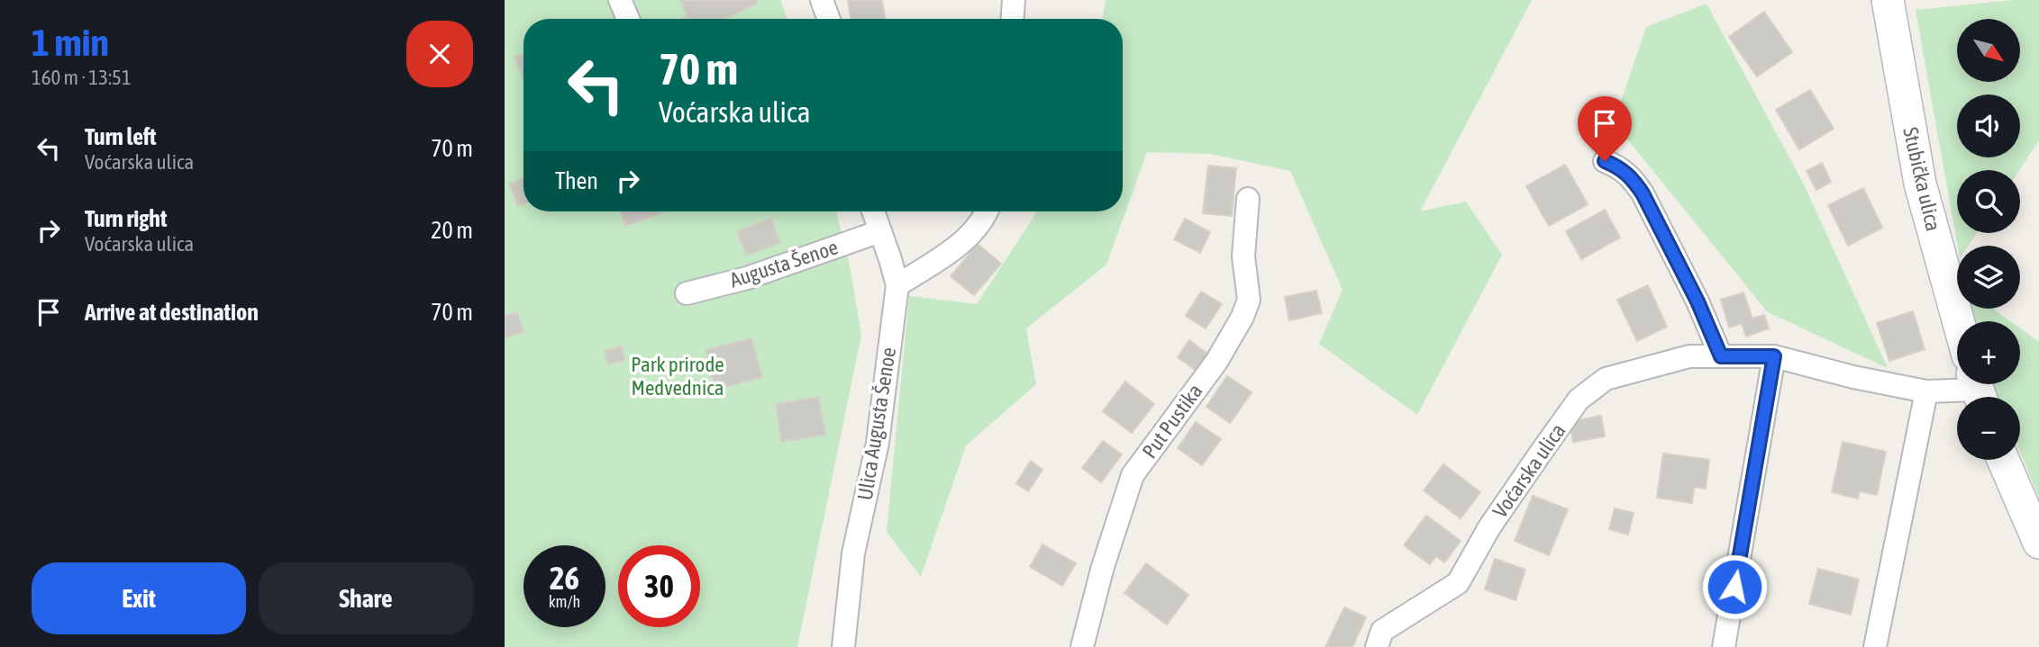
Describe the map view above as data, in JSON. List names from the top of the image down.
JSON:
{
  "streets": {
    "main road": ["Stubička ulica"],
    "street": [
      "Augusta Šenoe",
      "Put Pustika",
      "Ulica Augusta Šenoe",
      "Voćarska ulica"
    ]
  },
  "crossings": [
    ["Augusta Šenoe", "Ulica Augusta Šenoe"]
  ],
  "parks": ["Park prirode Medvednica"],
  "north": "bottom right",
  "page": {
    "heading": ["1 min", "160 m · 13:51"],
    "map_buttons": ["+", "−"],
    "turn": ["70 m", "Voćarska ulica"],
    "list": [
      {
        "name": "Turn left",
        "note": "Voćarska ulica",
        "value": "70 m"
      },
      {
        "name": "Turn right",
        "note": "Voćarska ulica",
        "value": "20 m"
      },
      {
        "name": "Arrive at destination",
        "value": "70 m"
      }
    ],
    "then": "Then",
    "speed": "26 km/h",
    "limit": "30",
    "buttons": ["Exit", "Share"]
  }
}
